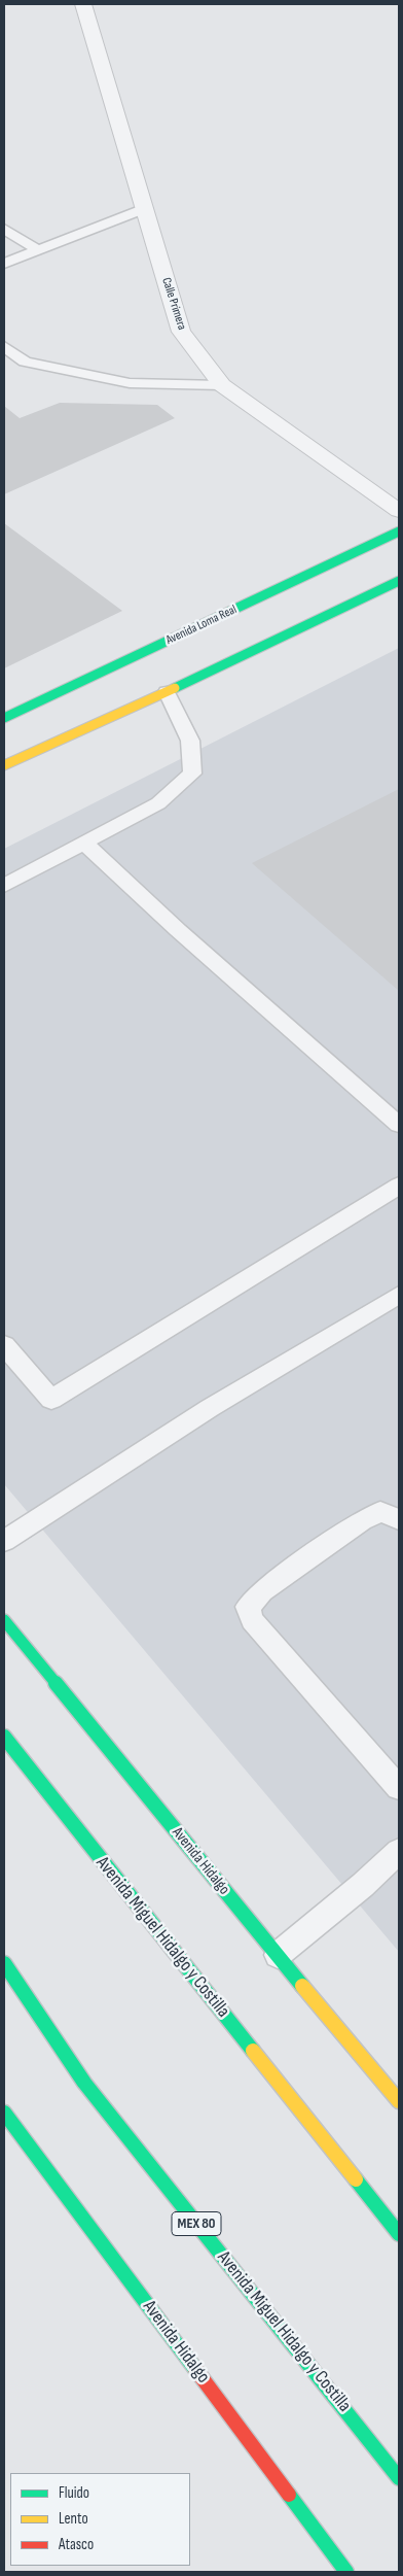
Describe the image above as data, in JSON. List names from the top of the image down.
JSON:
{
  "streets": {
    "main road": [
      "Avenida Loma Real",
      "Avenida Hidalgo",
      "Avenida Miguel Hidalgo y Costilla",
      "MEX 80"
    ],
    "street": ["Calle Primera"]
  },
  "legend": ["Fluido", "Lento", "Atasco"]
}
